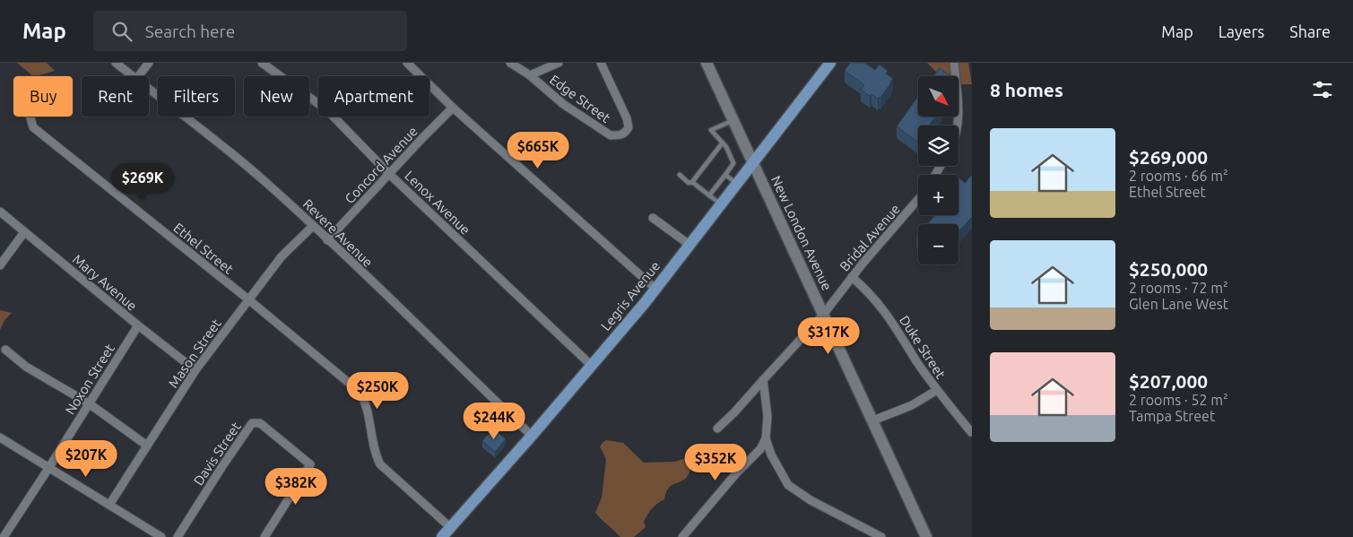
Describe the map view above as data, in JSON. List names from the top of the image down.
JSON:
{
  "streets": {
    "main road": ["New London Avenue", "Legris Avenue"],
    "street": [
      "Edge Street",
      "Concord Avenue",
      "Lenox Avenue",
      "Revere Avenue",
      "Bridal Avenue",
      "Ethel Street",
      "Mary Avenue",
      "Duke Street",
      "Mason Street",
      "Noxon Street",
      "Davis Street"
    ]
  },
  "crossings": [
    ["Concord Avenue", "Lenox Avenue"],
    ["Concord Avenue", "Revere Avenue"],
    ["Lenox Avenue", "Legris Avenue"],
    ["Revere Avenue", "Legris Avenue"],
    ["Revere Avenue", "Mason Street"],
    ["New London Avenue", "Bridal Avenue"],
    ["New London Avenue", "Legris Avenue"],
    ["Bridal Avenue", "Duke Street"],
    ["Ethel Street", "Legris Avenue"],
    ["Ethel Street", "Mason Street"],
    ["Mary Avenue", "Mason Street"],
    ["Mary Avenue", "Noxon Street"]
  ],
  "north": "bottom right",
  "page": {
    "header": "Map",
    "search": "Search here",
    "nav": ["Map", "Layers", "Share"],
    "heading": "8 homes",
    "map_buttons": ["+", "−"],
    "chip": [
      "Buy",
      "Rent",
      "Filters",
      "New",
      "Apartment"
    ],
    "list": [
      {
        "name": "$269,000",
        "note": "2 rooms · 66 m² · Ethel Street"
      },
      {
        "name": "$250,000",
        "note": "2 rooms · 72 m² · Glen Lane West"
      },
      {
        "name": "$207,000",
        "note": "2 rooms · 52 m² · Tampa Street"
      }
    ],
    "price": [
      "$665K",
      "$269K",
      "$317K",
      "$250K",
      "$244K",
      "$207K",
      "$352K",
      "$382K"
    ]
  }
}
